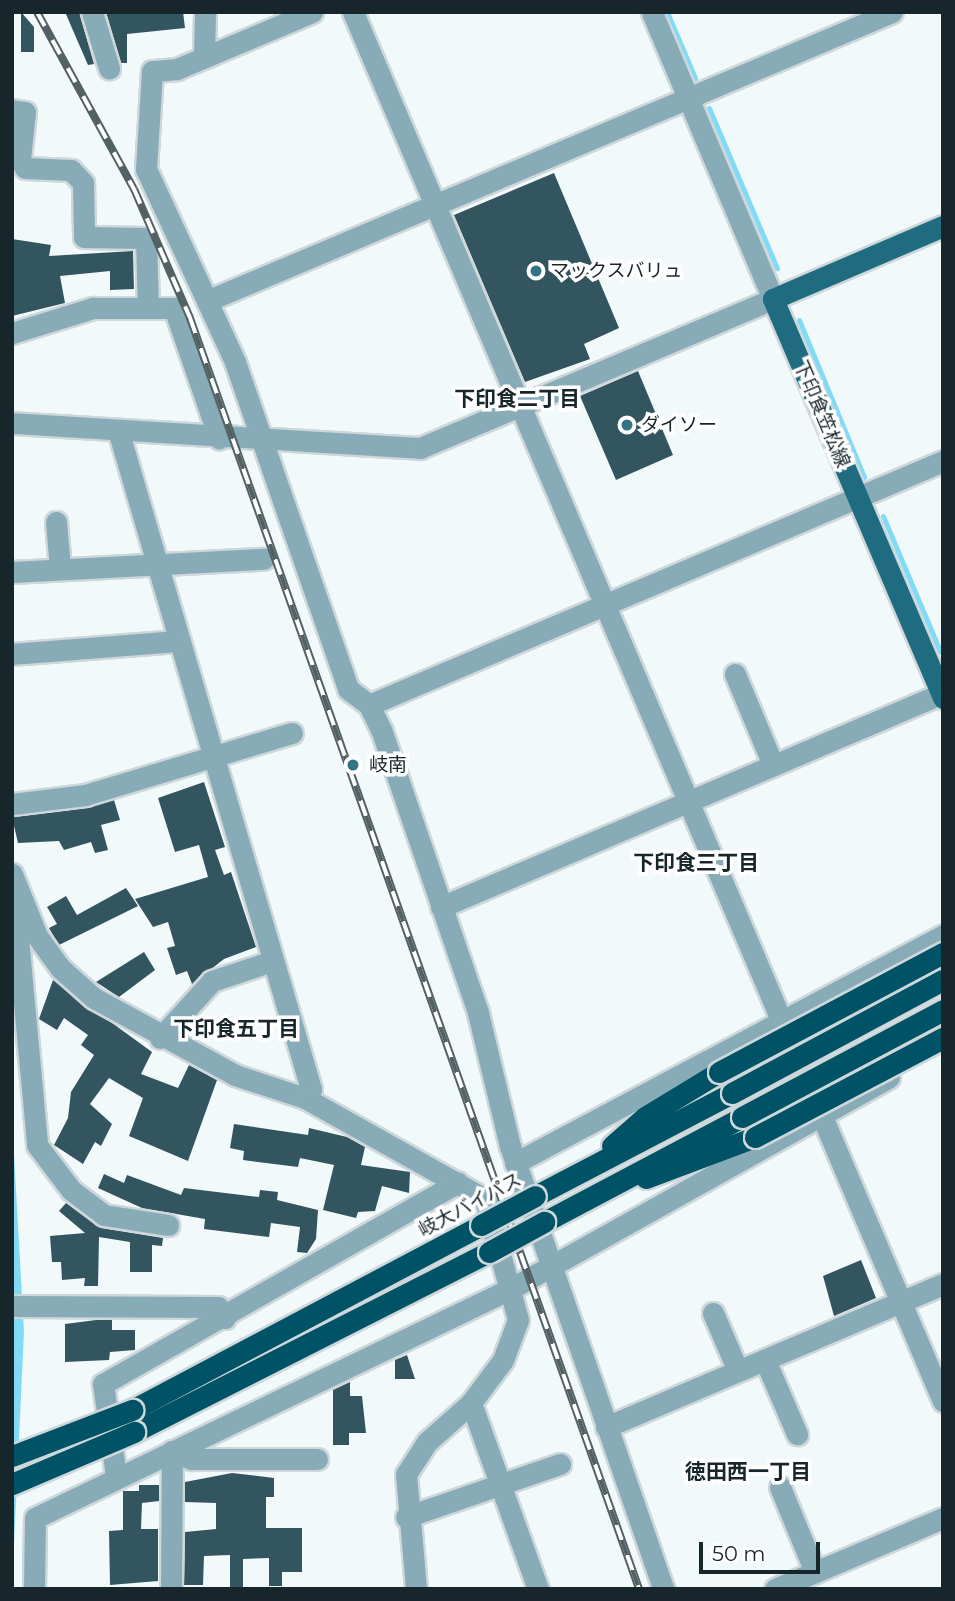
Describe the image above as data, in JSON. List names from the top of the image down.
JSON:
{
  "streets": {
    "highway": ["岐大バイパス"],
    "main road": ["下印食笠松線"]
  },
  "districts": [
    "下印食二丁目",
    "下印食三丁目",
    "下印食五丁目",
    "徳田西一丁目"
  ],
  "places": ["マックスバリュ", "ダイソー", "岐南"],
  "scale_bar": "50 m"
}
